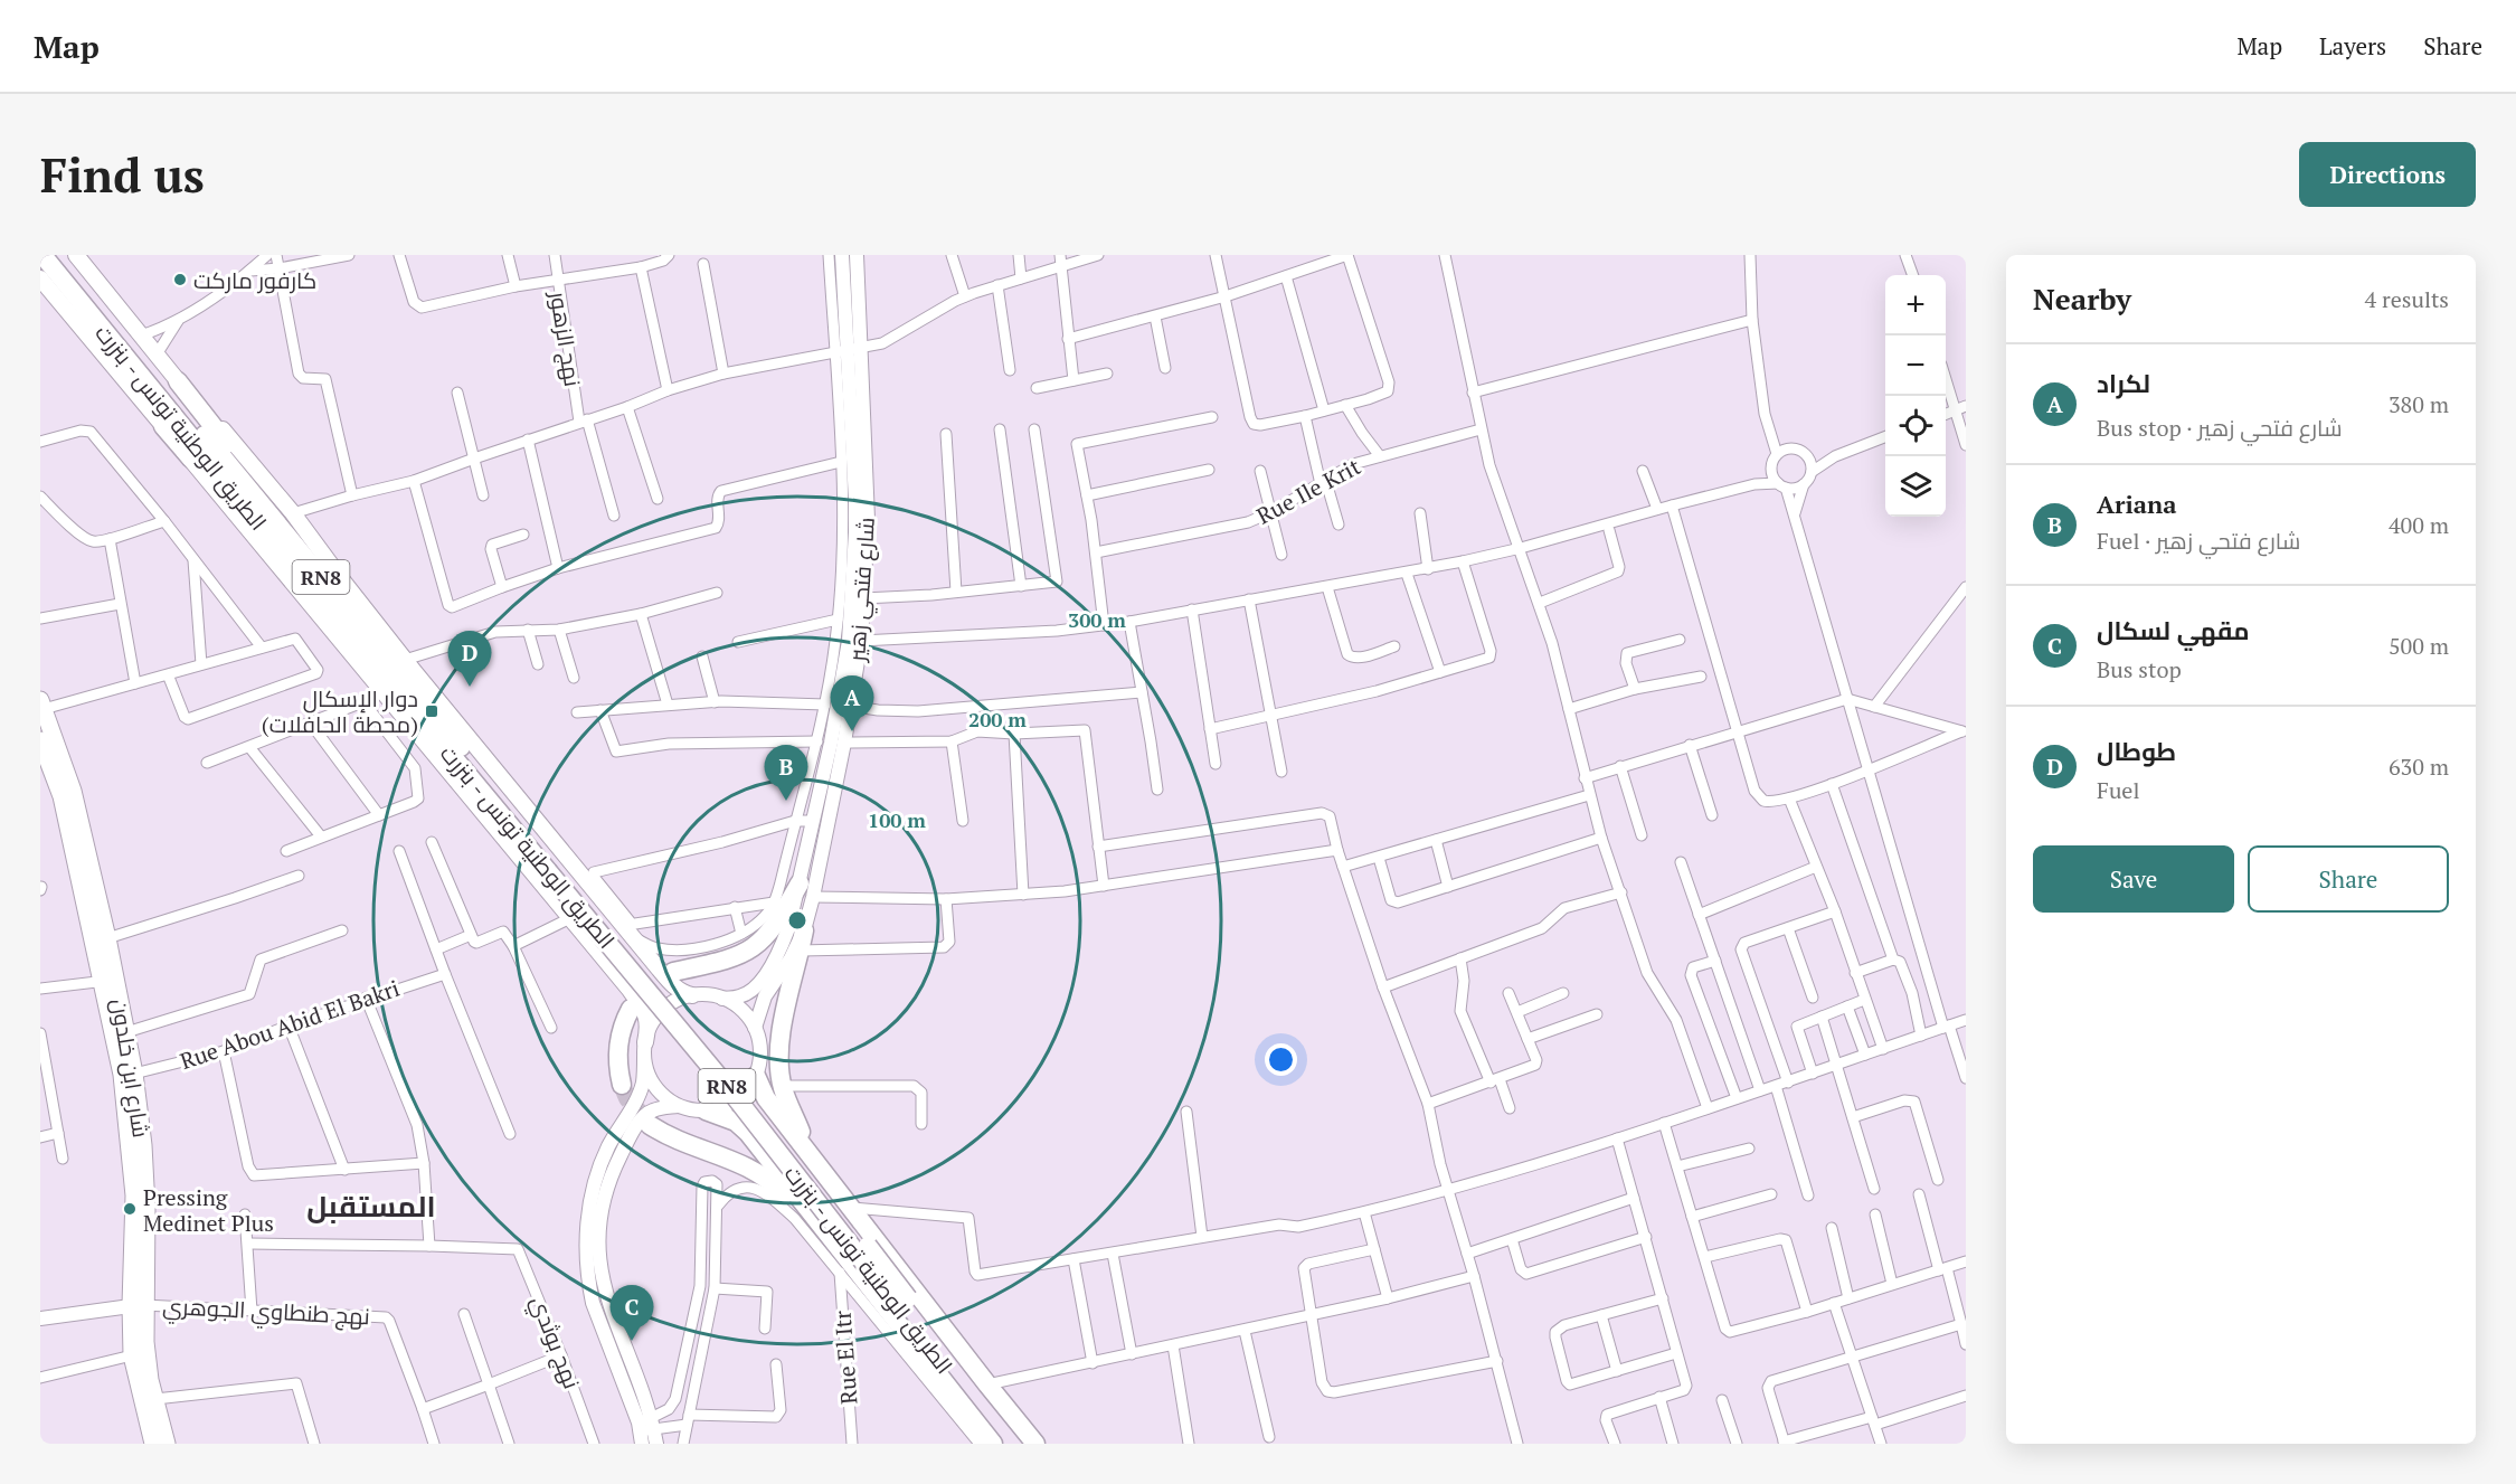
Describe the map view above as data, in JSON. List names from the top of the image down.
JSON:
{
  "streets": {
    "highway": ["الطريق الوطنية تونس - بنزرت", "RN8", "شارع ابن خلدون"],
    "street": [
      "نهج الزهور",
      "Rue Ile Krit",
      "شارع فتحي زهير",
      "Rue Abou Abid El Bakri",
      "نهج طنطاوي الجوهري",
      "نهج بوثدي",
      "Rue El Itr"
    ]
  },
  "crossings": [
    ["RN8", "شارع فتحي زهير"],
    ["Rue Abou Abid El Bakri", "شارع ابن خلدون"],
    ["شارع ابن خلدون", "نهج طنطاوي الجوهري"]
  ],
  "districts": ["المستقبل"],
  "places": {
    "other": ["كارفور ماركت", "Pressing Medinet Plus"],
    "transit": ["دوار الإسكال (محطة الحافلات)"]
  },
  "page": {
    "header": "Map",
    "nav": ["Map", "Layers", "Share"],
    "buttons": [
      "Directions",
      ["Save", "Share"]
    ],
    "title": "Find us",
    "heading": ["Nearby", "4 results"],
    "map_buttons": ["+", "−"],
    "list": [
      {
        "mark": "A",
        "name": "لكراد",
        "note": "Bus stop · شارع فتحي زهير",
        "value": "380 m"
      },
      {
        "mark": "B",
        "name": "Ariana",
        "note": "Fuel · شارع فتحي زهير",
        "value": "400 m"
      },
      {
        "mark": "C",
        "name": "مقهي لسكال",
        "note": "Bus stop",
        "value": "500 m"
      },
      {
        "mark": "D",
        "name": "طوطال",
        "note": "Fuel",
        "value": "630 m"
      }
    ],
    "pins": [
      "D",
      "A",
      "B",
      "C"
    ]
  },
  "rings": ["300 m", "200 m", "100 m"]
}
